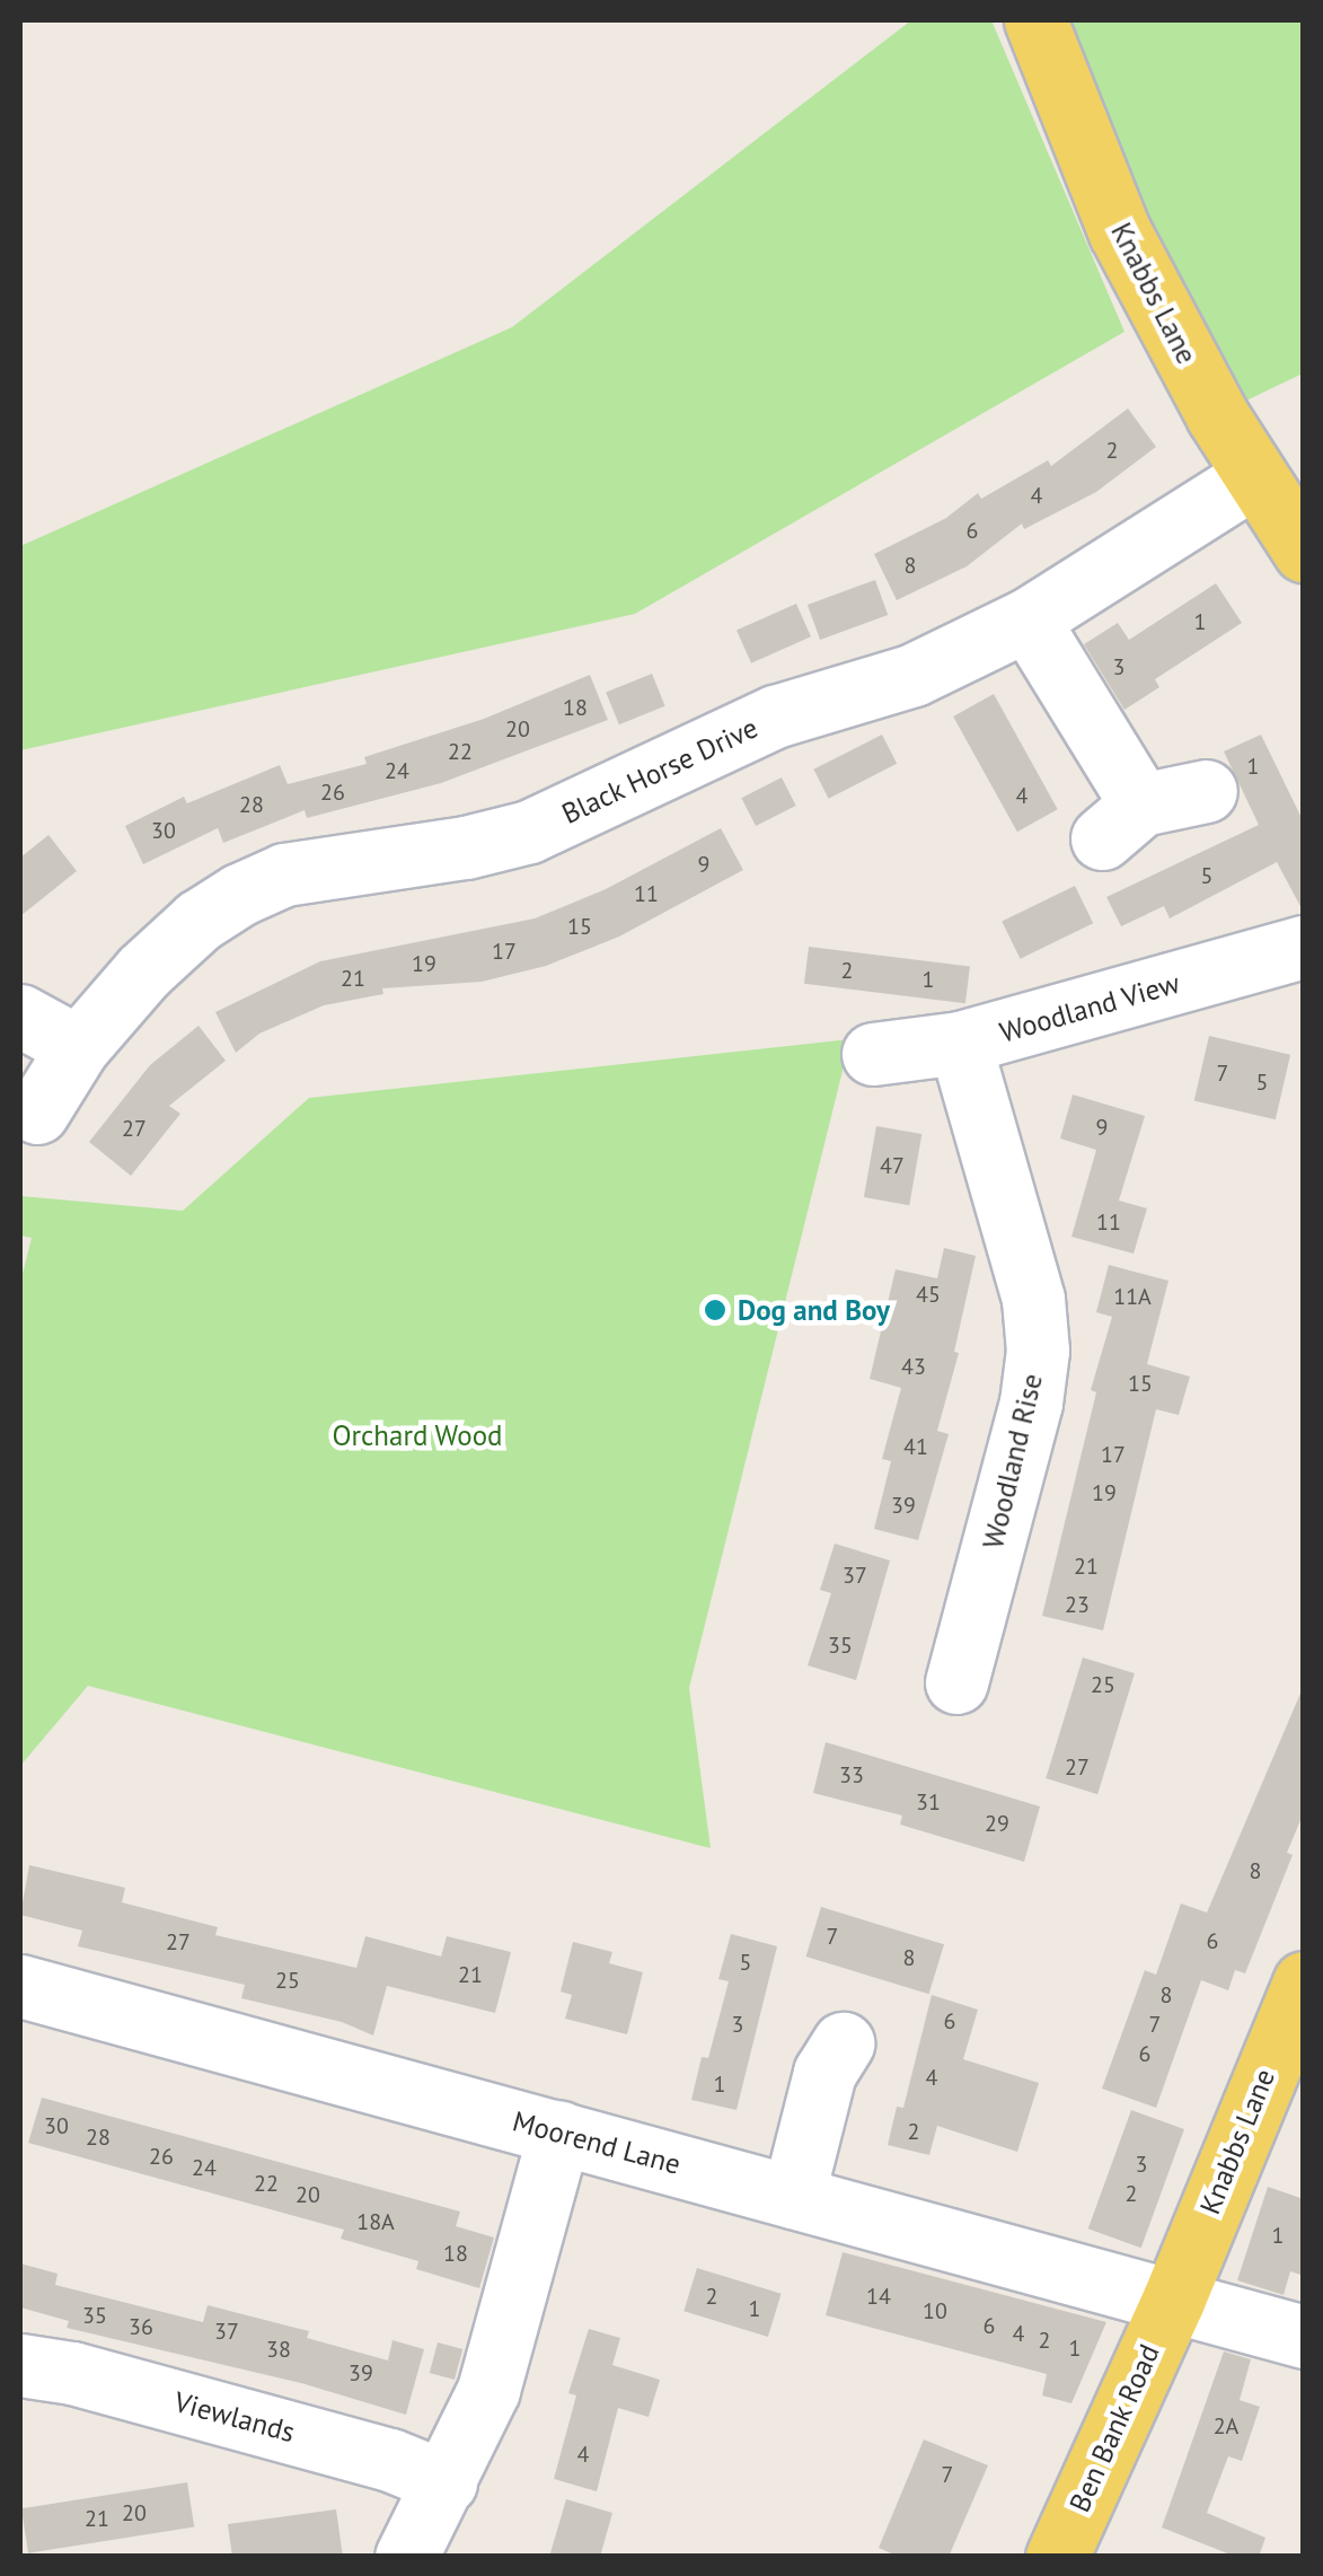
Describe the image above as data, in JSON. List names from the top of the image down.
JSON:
{
  "streets": {
    "main road": ["Knabbs Lane", "Ben Bank Road"],
    "street": [
      "Black Horse Drive",
      "Woodland View",
      "Woodland Rise",
      "Moorend Lane",
      "Viewlands"
    ]
  },
  "crossings": [
    ["Knabbs Lane", "Black Horse Drive"],
    ["Knabbs Lane", "Moorend Lane"],
    ["Knabbs Lane", "Ben Bank Road"],
    ["Woodland View", "Woodland Rise"],
    ["Moorend Lane", "Ben Bank Road"]
  ],
  "parks": ["Orchard Wood"],
  "places": ["Dog and Boy"],
  "house_numbers": [
    "2",
    "4",
    "6",
    "8",
    "1",
    "3",
    "18",
    "20",
    "22",
    "1",
    "24",
    "26",
    "4",
    "28",
    "30",
    "9",
    "5",
    "11",
    "15",
    "17",
    "19",
    "2",
    "21",
    "1",
    "7",
    "5",
    "9",
    "27",
    "47",
    "11",
    "45",
    "11A",
    "43",
    "15",
    "41",
    "17",
    "19",
    "39",
    "21",
    "37",
    "23",
    "35",
    "25",
    "27",
    "33",
    "31",
    "29",
    "8",
    "7",
    "6",
    "27",
    "8",
    "5",
    "21",
    "25",
    "8",
    "6",
    "3",
    "7",
    "6",
    "4",
    "1",
    "30",
    "2",
    "28",
    "26",
    "3",
    "24",
    "22",
    "2",
    "20",
    "18A",
    "1",
    "18",
    "2",
    "14",
    "1",
    "10",
    "35",
    "6",
    "36",
    "37",
    "4",
    "2",
    "1",
    "38",
    "39",
    "2A",
    "4",
    "7",
    "20",
    "21"
  ]
}
